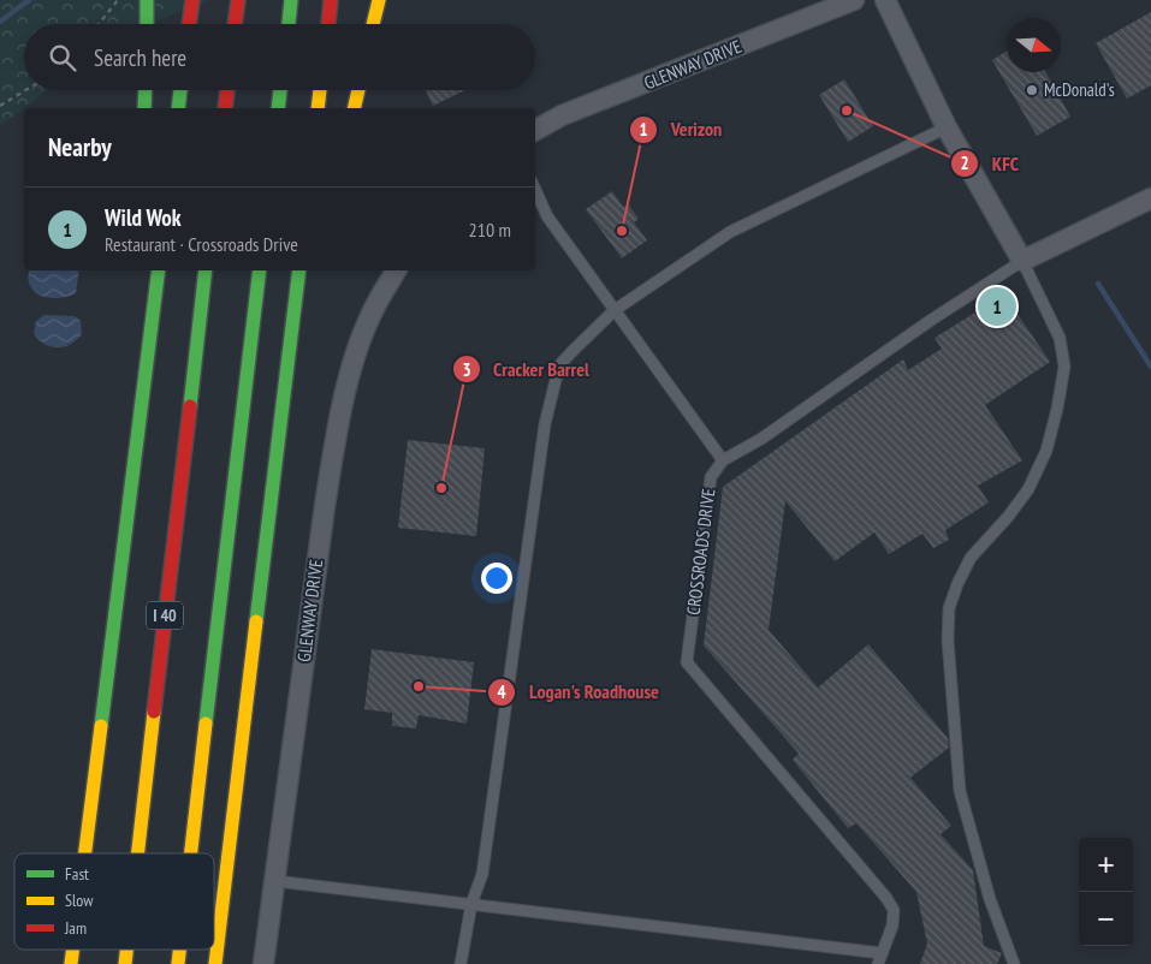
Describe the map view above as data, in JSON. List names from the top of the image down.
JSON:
{
  "streets": {
    "highway": ["I 40"],
    "street": ["GLENWAY DRIVE"],
    "lane": ["CROSSROADS DRIVE"]
  },
  "places": [
    "McDonald's",
    "KFC",
    "Verizon",
    "Cracker Barrel",
    "Logan's Roadhouse"
  ],
  "legend": ["Fast", "Slow", "Jam"],
  "north": "right",
  "page": {
    "search": "Search here",
    "heading": "Nearby",
    "list": [
      {
        "mark": "1",
        "name": "Wild Wok",
        "note": "Restaurant · Crossroads Drive",
        "value": "210 m"
      }
    ],
    "pins": "1",
    "map_buttons": ["+", "−"]
  }
}
